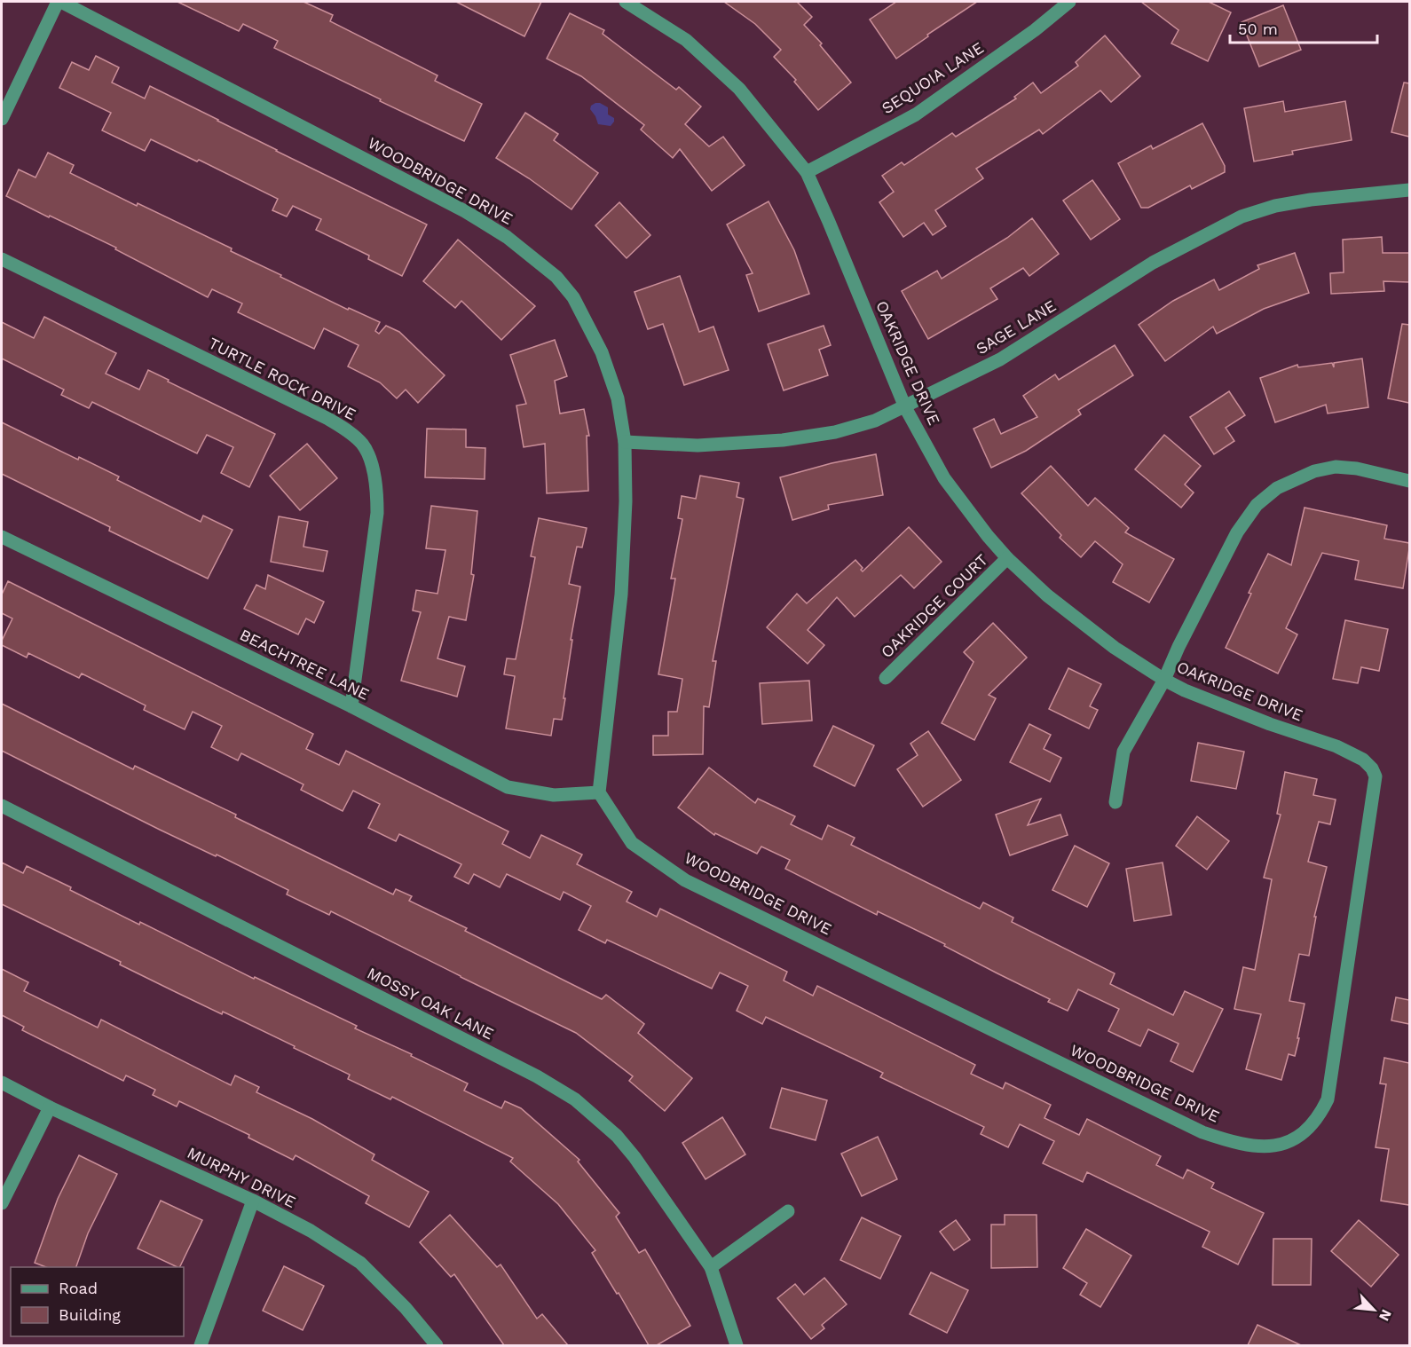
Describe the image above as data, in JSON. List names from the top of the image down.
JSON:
{
  "streets": {
    "street": [
      "SEQUOIA LANE",
      "WOODBRIDGE DRIVE",
      "SAGE LANE",
      "OAKRIDGE DRIVE",
      "TURTLE ROCK DRIVE",
      "OAKRIDGE COURT",
      "BEACHTREE LANE",
      "MOSSY OAK LANE",
      "MURPHY DRIVE"
    ]
  },
  "crossings": [
    ["SEQUOIA LANE", "OAKRIDGE DRIVE"],
    ["WOODBRIDGE DRIVE", "SAGE LANE"],
    ["WOODBRIDGE DRIVE", "OAKRIDGE DRIVE"],
    ["WOODBRIDGE DRIVE", "BEACHTREE LANE"],
    ["SAGE LANE", "OAKRIDGE DRIVE"],
    ["OAKRIDGE DRIVE", "OAKRIDGE COURT"],
    ["TURTLE ROCK DRIVE", "BEACHTREE LANE"]
  ],
  "legend": ["Road", "Building"],
  "scale_bar": "50 m",
  "north": "bottom right"
}
